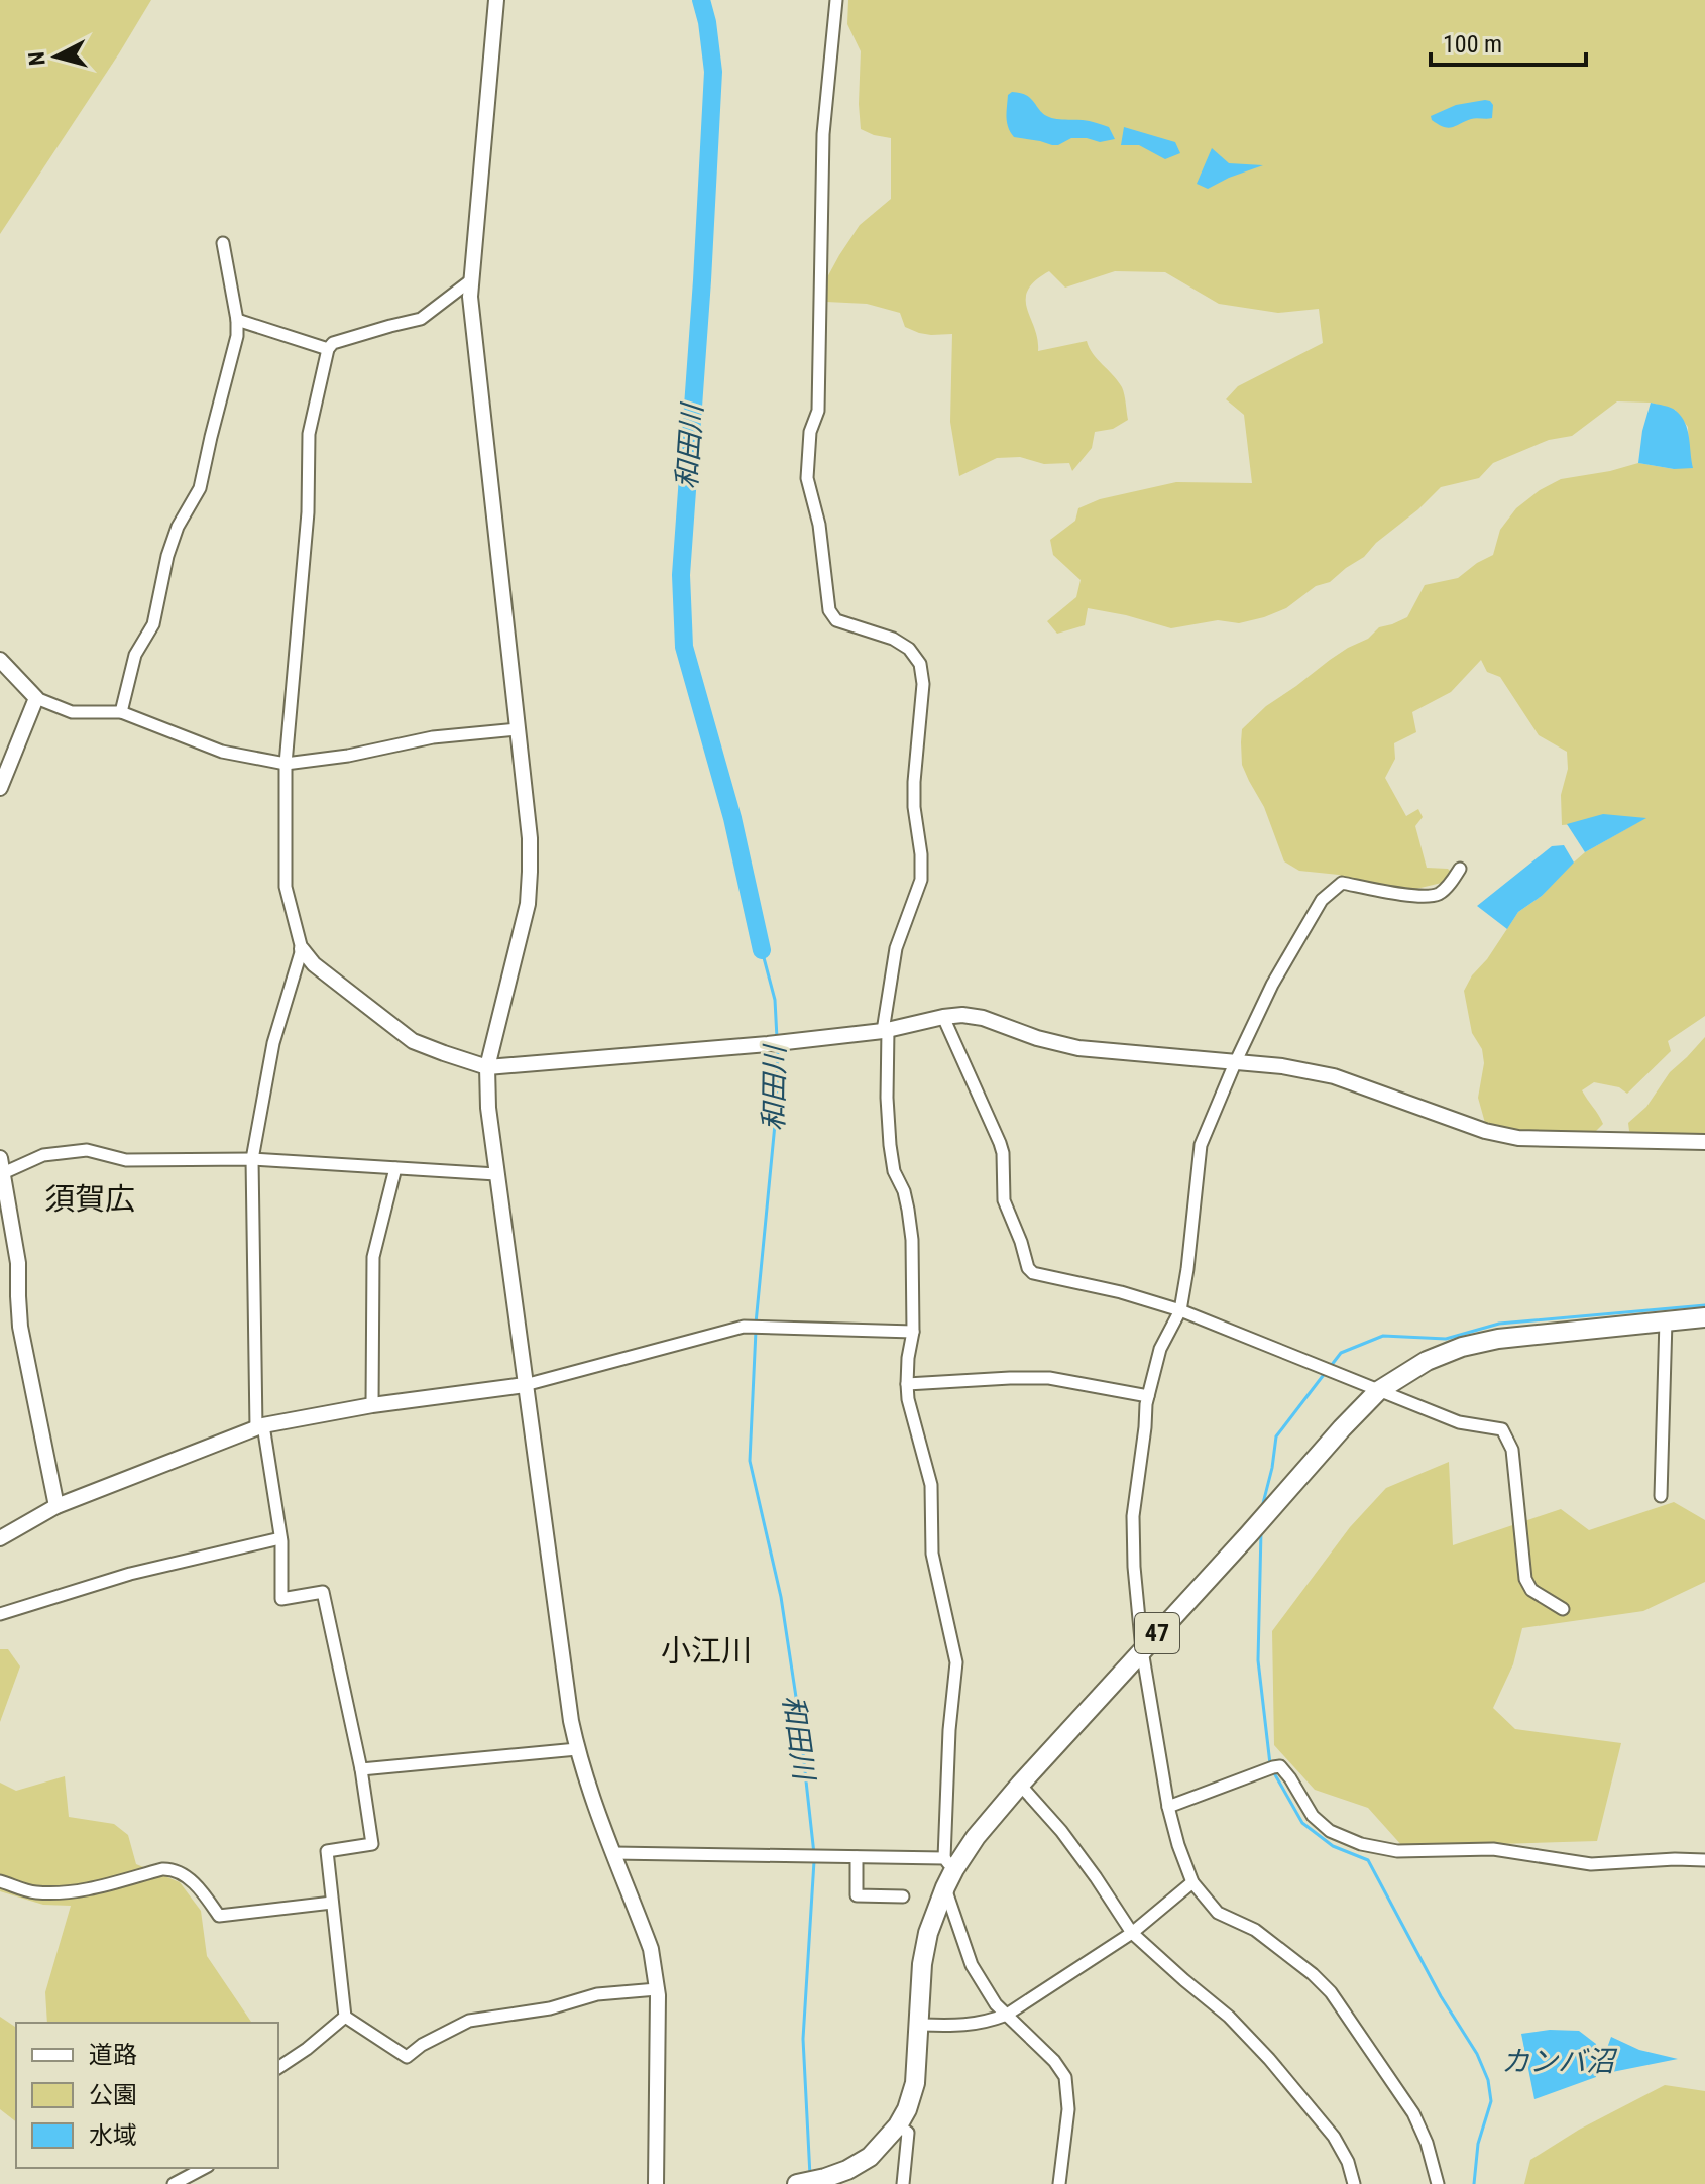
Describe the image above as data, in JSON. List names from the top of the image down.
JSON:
{
  "streets": {
    "main road": ["47"]
  },
  "districts": ["須賀広", "小江川"],
  "water": ["和田川", "カンバ沼"],
  "legend": ["道路", "公園", "水域"],
  "scale_bar": "100 m",
  "north": "left"
}
